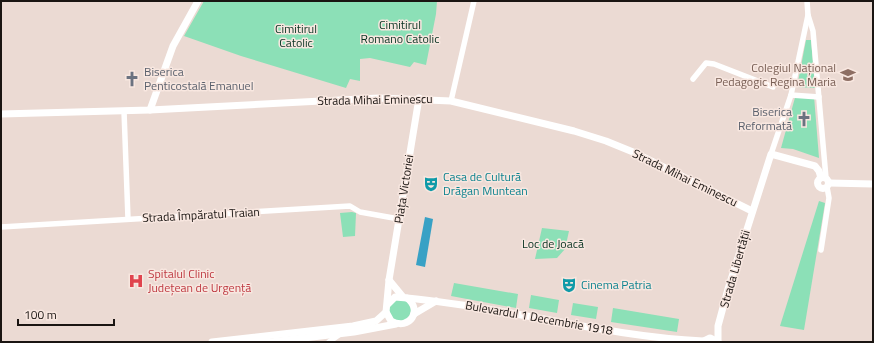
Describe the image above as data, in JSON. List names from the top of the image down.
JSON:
{
  "streets": {
    "street": [
      "Strada Mihai Eminescu",
      "Piața Victoriei",
      "Strada Împăratul Traian",
      "Strada Libertății",
      "Bulevardul 1 Decembrie 1918"
    ]
  },
  "crossings": [
    ["Strada Mihai Eminescu", "Piața Victoriei"],
    ["Strada Mihai Eminescu", "Strada Libertății"],
    ["Piața Victoriei", "Strada Împăratul Traian"],
    ["Piața Victoriei", "Bulevardul 1 Decembrie 1918"]
  ],
  "parks": ["Cimitirul Romano Catolic", "Cimitirul Catolic", "Loc de Joacă"],
  "places": {
    "school or university": ["Colegiul Național Pedagogic Regina Maria"],
    "church": ["Biserica Penticostală Emanuel", "Biserica Reformată"],
    "theatre": ["Casa de Cultură Drăgan Muntean", "Cinema Patria"],
    "hospital": ["Spitalul Clinic Județean de Urgență"]
  },
  "scale_bar": "100 m"
}
